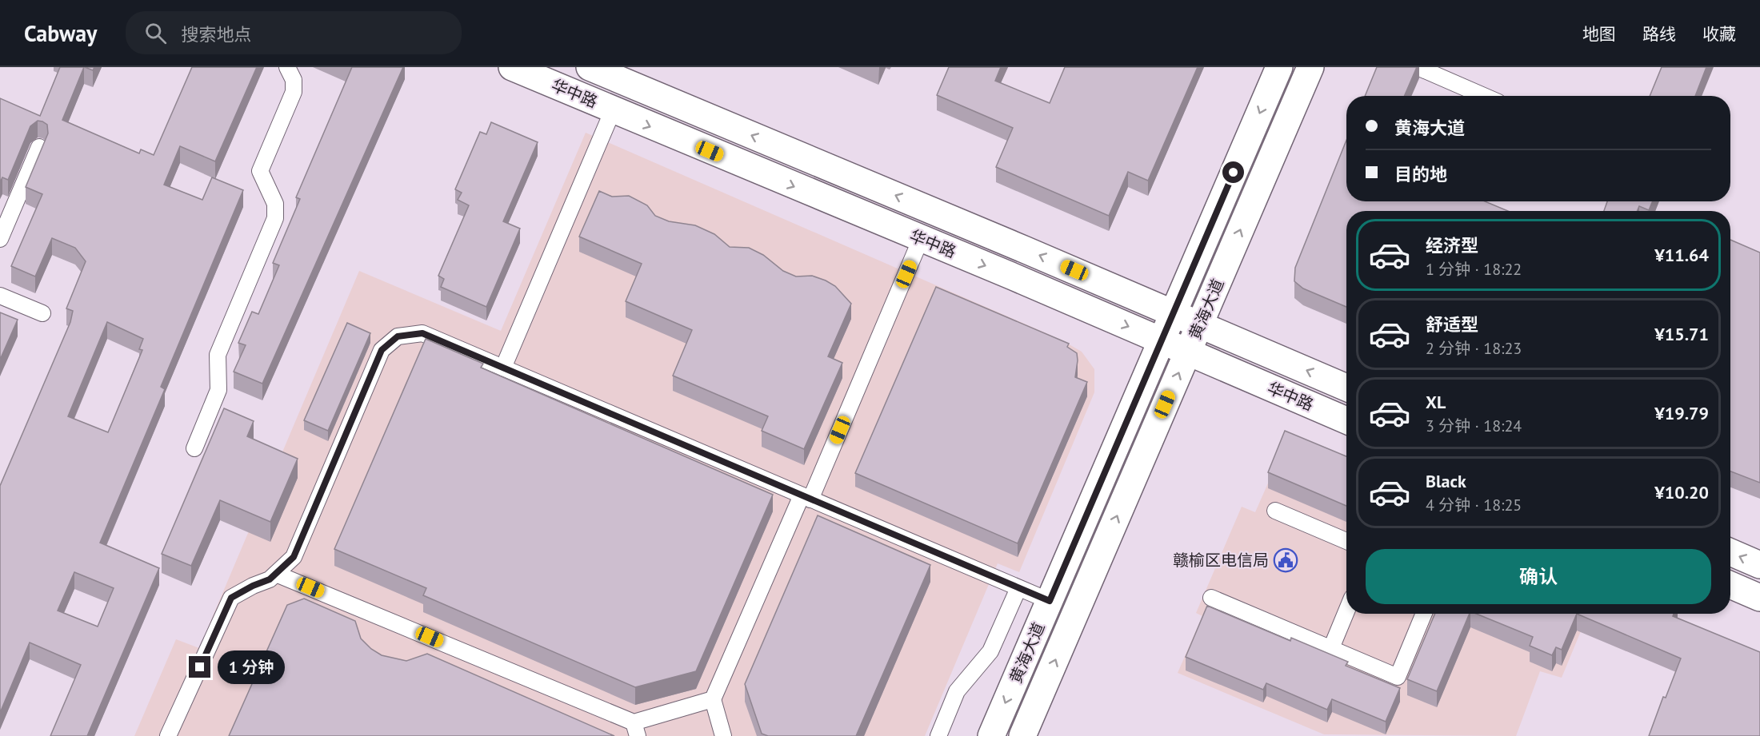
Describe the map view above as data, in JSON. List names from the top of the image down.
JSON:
{
  "streets": {
    "main road": ["华中路", "黄海大道"]
  },
  "crossings": [
    ["华中路", "黄海大道"]
  ],
  "places": {
    "public building": ["赣榆区电信局"]
  },
  "page": {
    "header": "Cabway",
    "search": "搜索地点",
    "nav": ["地图", "路线", "收藏"],
    "banner": ["黄海大道", "目的地"],
    "list": [
      {
        "name": "经济型",
        "note": "1 分钟 · 18:22",
        "value": "¥11.64"
      },
      {
        "name": "舒适型",
        "note": "2 分钟 · 18:23",
        "value": "¥15.71"
      },
      {
        "name": "XL",
        "note": "3 分钟 · 18:24",
        "value": "¥19.79"
      },
      {
        "name": "Black",
        "note": "4 分钟 · 18:25",
        "value": "¥10.20"
      }
    ],
    "buttons": "确认",
    "bubble": "1 分钟"
  }
}
